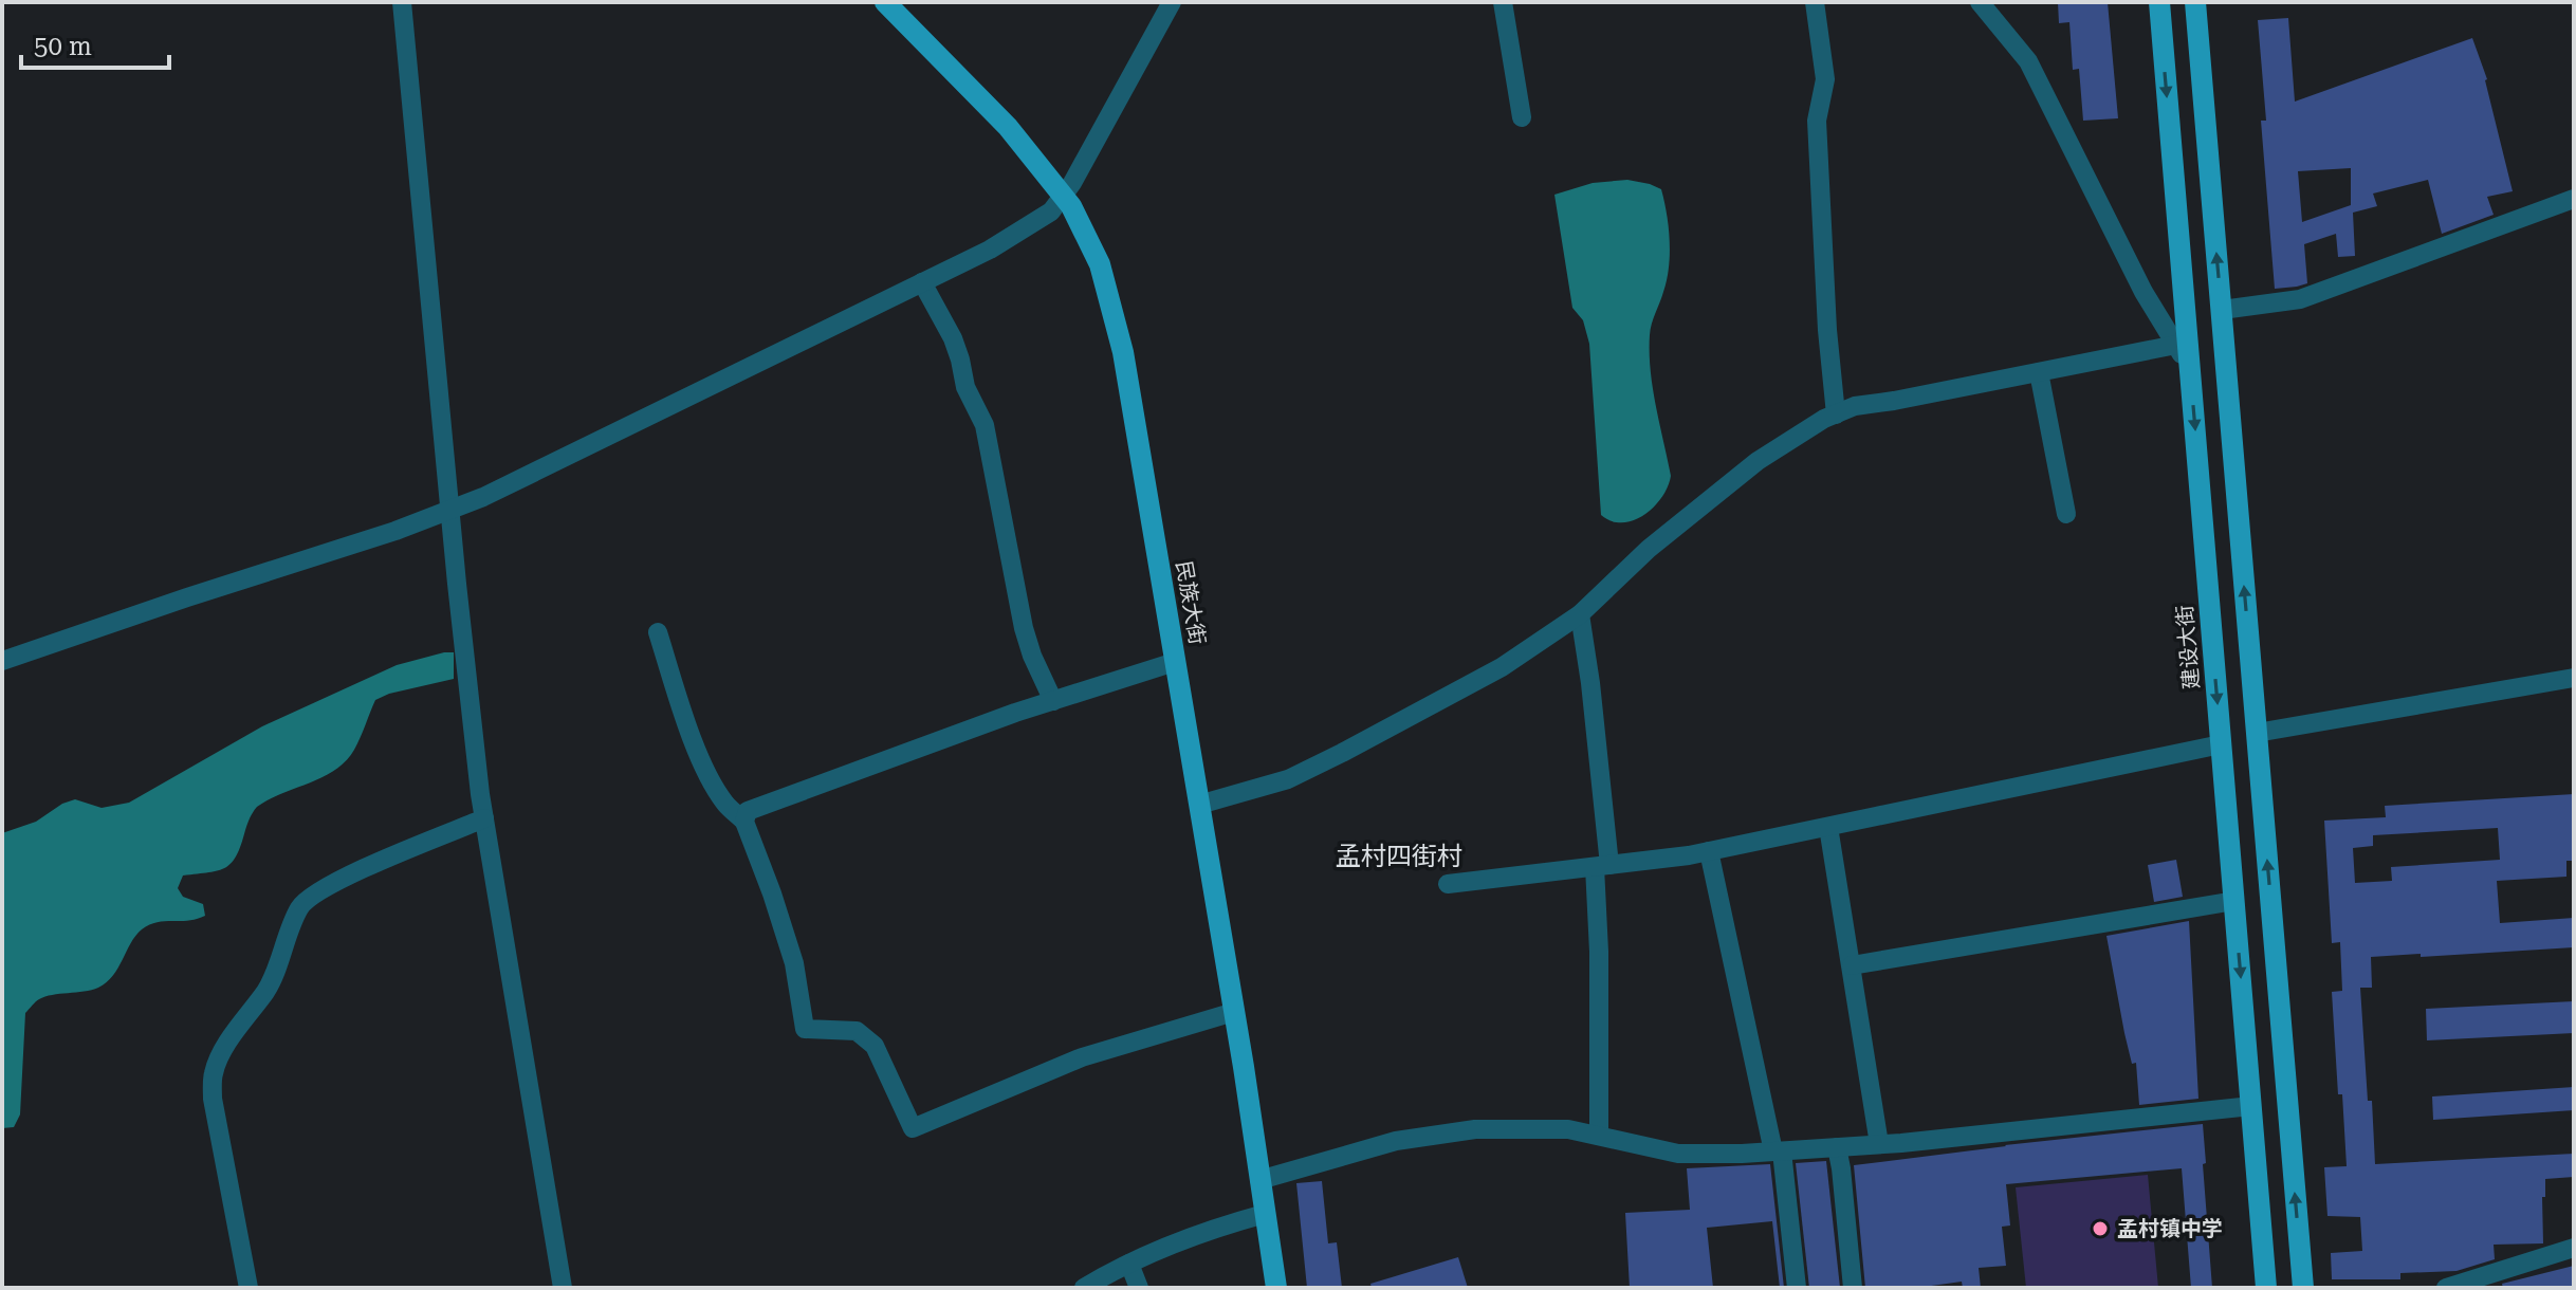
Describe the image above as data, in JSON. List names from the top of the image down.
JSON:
{
  "streets": {
    "main road": ["民族大街", "建设大街"]
  },
  "districts": ["孟村四街村"],
  "places": ["孟村镇中学"],
  "scale_bar": "50 m"
}
